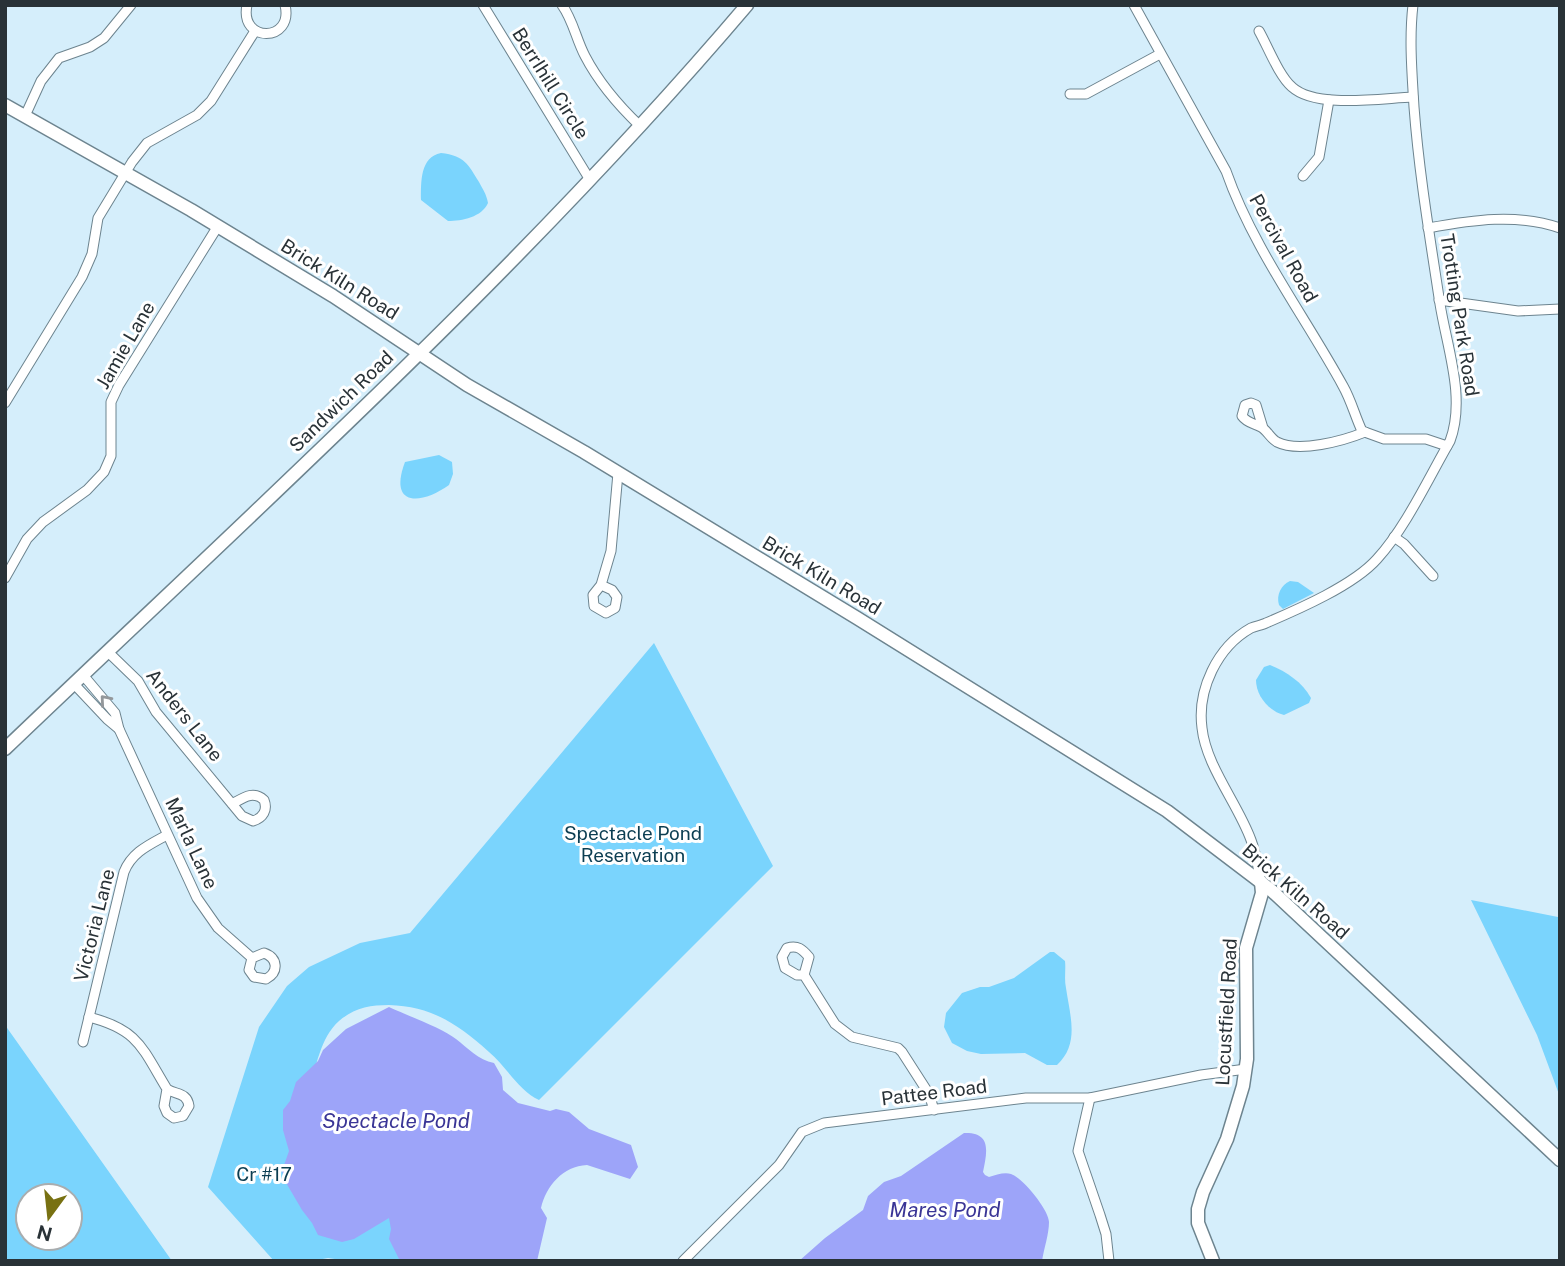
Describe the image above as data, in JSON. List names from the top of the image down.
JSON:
{
  "streets": {
    "main road": ["Brick Kiln Road", "Sandwich Road", "Locustfield Road"],
    "street": [
      "BerrIhill Circle",
      "Percival Road",
      "Trotting Park Road",
      "Jamie Lane",
      "Anders Lane",
      "Marla Lane",
      "Victoria Lane",
      "Pattee Road"
    ]
  },
  "crossings": [
    ["BerrIhill Circle", "Sandwich Road"],
    ["Brick Kiln Road", "Trotting Park Road"],
    ["Brick Kiln Road", "Jamie Lane"],
    ["Brick Kiln Road", "Sandwich Road"],
    ["Brick Kiln Road", "Locustfield Road"],
    ["Trotting Park Road", "Locustfield Road"],
    ["Sandwich Road", "Anders Lane"],
    ["Sandwich Road", "Marla Lane"],
    ["Marla Lane", "Victoria Lane"],
    ["Locustfield Road", "Pattee Road"]
  ],
  "water": ["Spectacle Pond", "Mares Pond"],
  "parks": ["Spectacle Pond Reservation", "Cr #17"],
  "north": "bottom"
}
